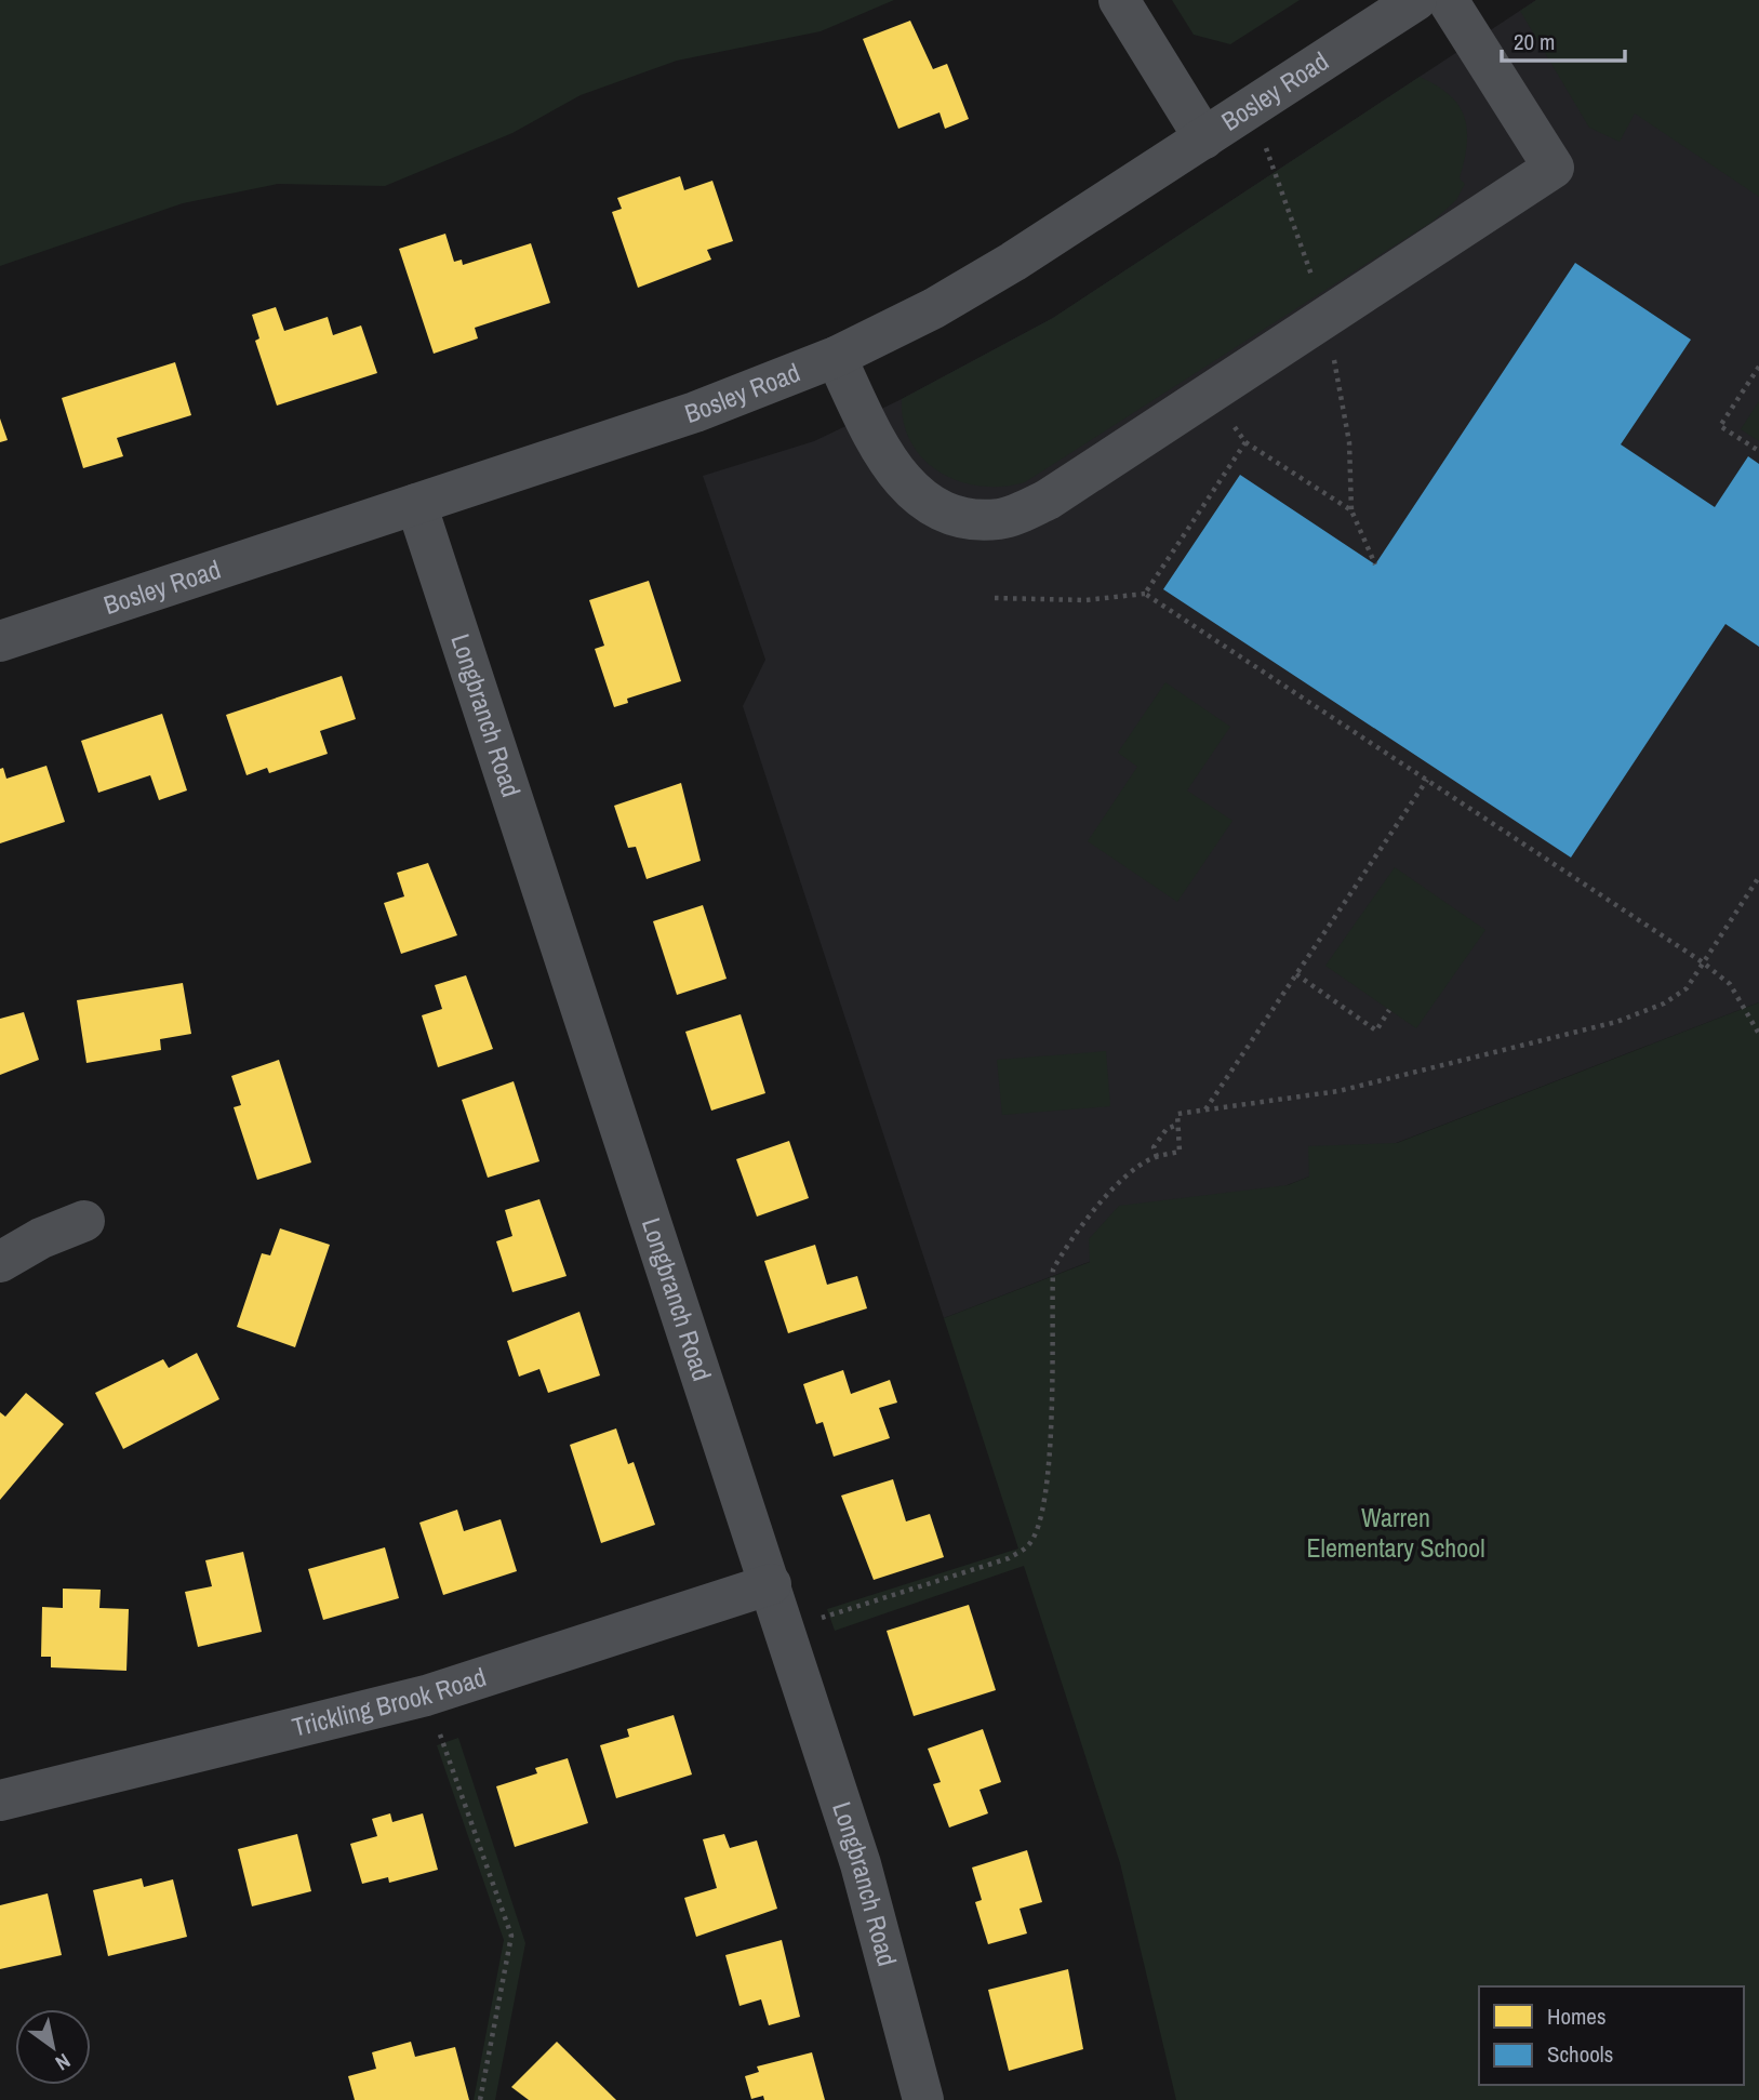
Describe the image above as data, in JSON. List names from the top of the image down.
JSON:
{
  "streets": {
    "street": ["Bosley Road", "Longbranch Road", "Trickling Brook Road"]
  },
  "crossings": [
    ["Bosley Road", "Longbranch Road"],
    ["Longbranch Road", "Trickling Brook Road"]
  ],
  "parks": ["Warren Elementary School"],
  "legend": ["Homes", "Schools"],
  "scale_bar": "20 m",
  "north": "bottom right"
}
